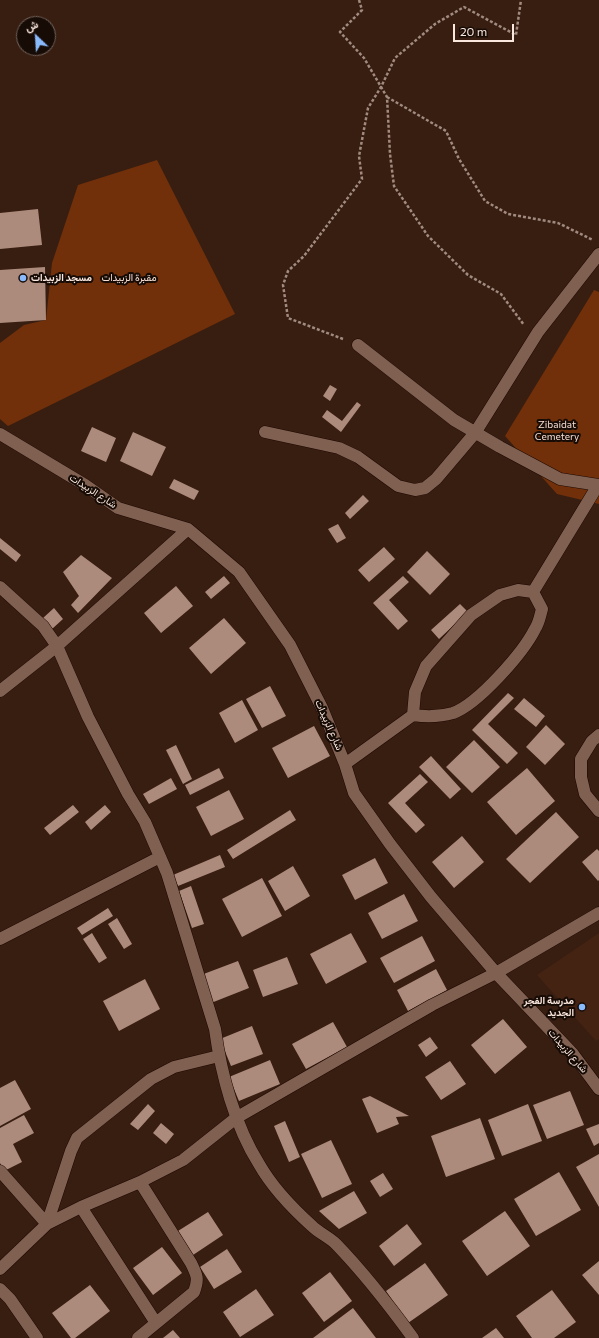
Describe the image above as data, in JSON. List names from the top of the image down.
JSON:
{
  "streets": {
    "street": ["شارع الزبيدات"]
  },
  "parks": ["مقبرة الزبيدات", "Zibaidat Cemetery"],
  "places": ["مسجد الزبيدات", "مدرسة الفجر الجديد"],
  "scale_bar": "20 m",
  "north": "top left"
}
